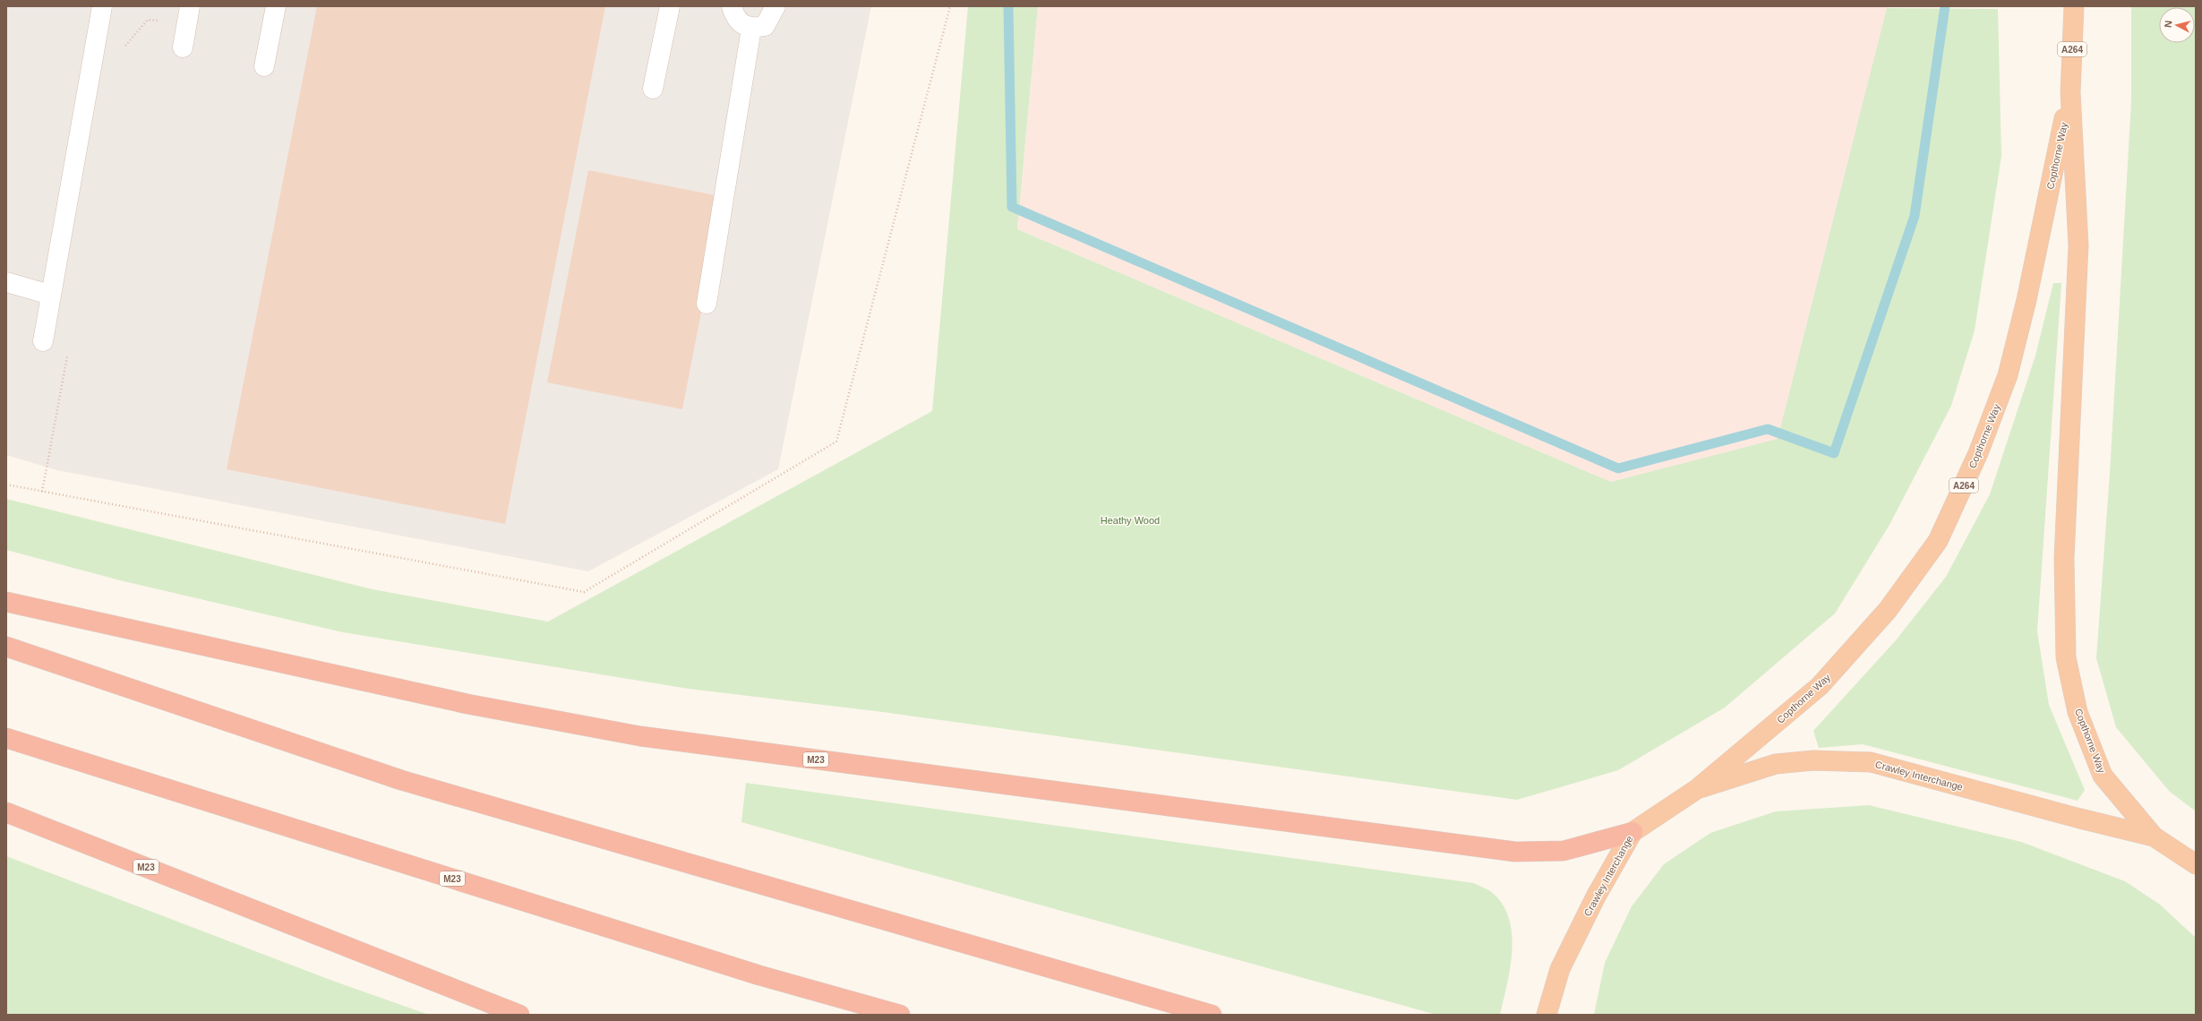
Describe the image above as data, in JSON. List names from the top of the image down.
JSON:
{
  "streets": {
    "highway": [
      "A264",
      "Copthorne Way",
      "M23",
      "Crawley Interchange"
    ]
  },
  "crossings": [
    ["Copthorne Way", "Crawley Interchange"],
    ["M23", "Crawley Interchange"]
  ],
  "parks": ["Heathy Wood"],
  "north": "left"
}
